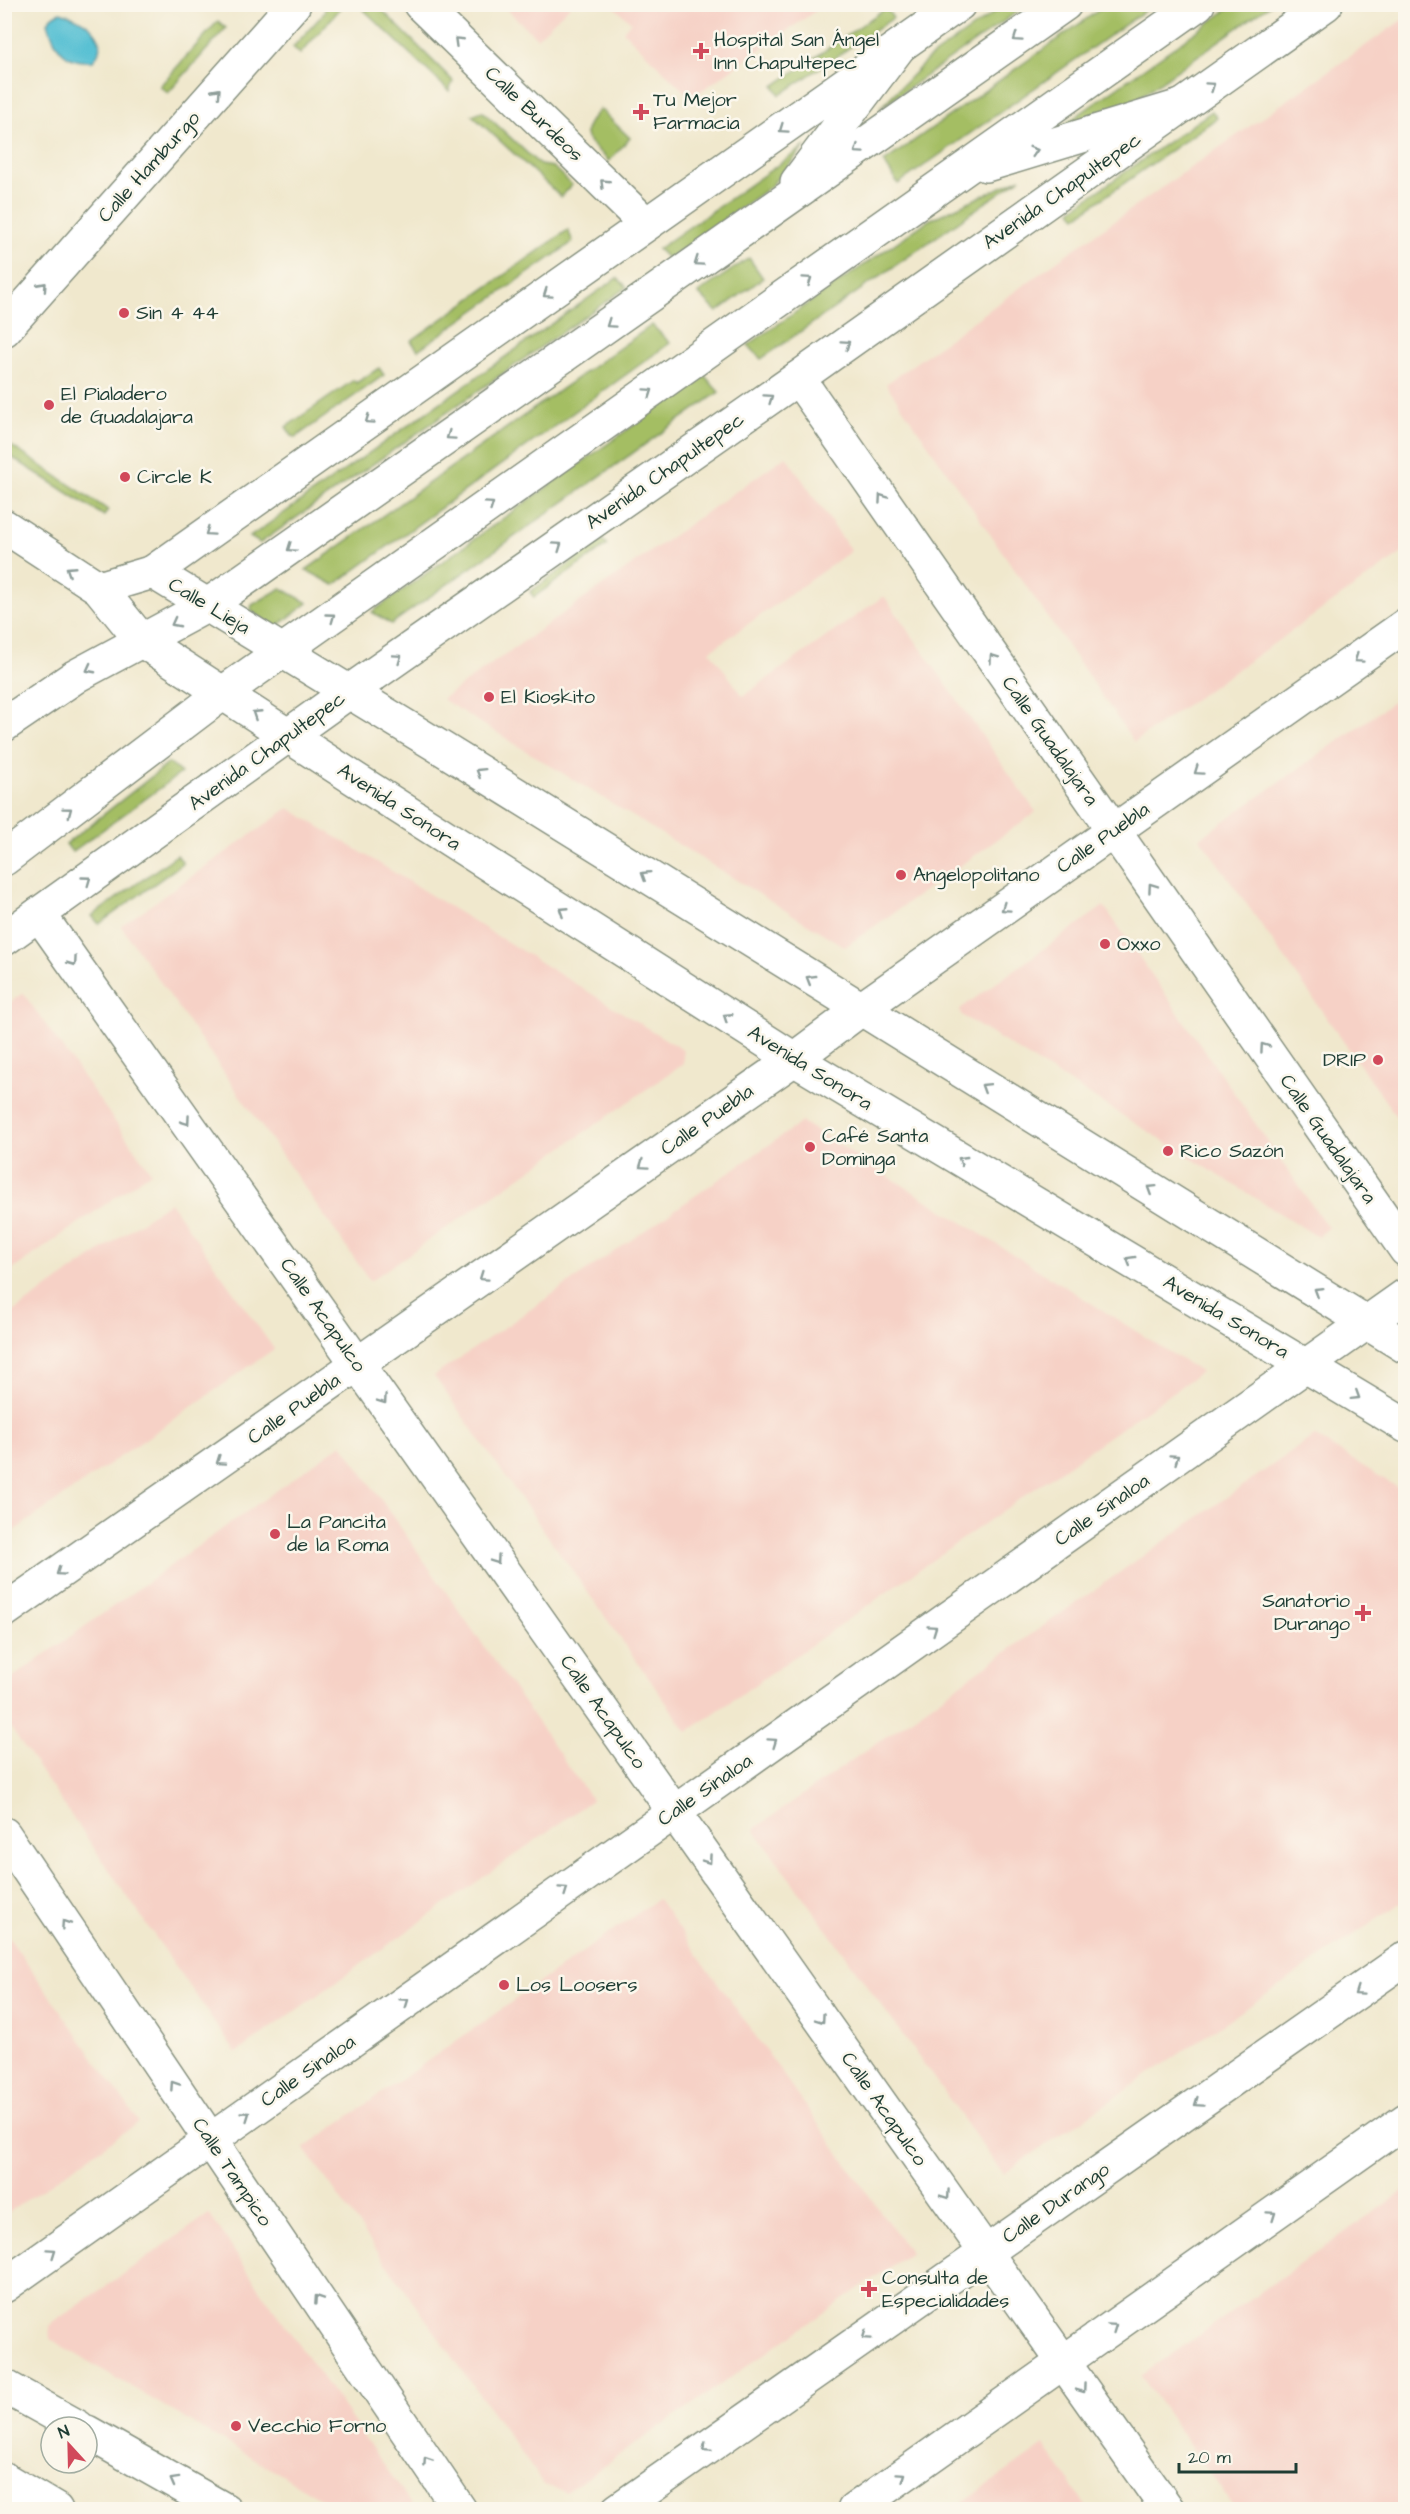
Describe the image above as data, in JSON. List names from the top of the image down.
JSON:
{
  "streets": {
    "main road": [
      "Calle Burdeos",
      "Calle Hamburgo",
      "Avenida Chapultepec",
      "Calle Lieja",
      "Calle Guadalajara",
      "Avenida Sonora",
      "Calle Puebla",
      "Calle Acapulco",
      "Calle Sinaloa",
      "Calle Tampico",
      "Calle Durango"
    ]
  },
  "crossings": [
    ["Avenida Chapultepec", "Calle Guadalajara"],
    ["Avenida Chapultepec", "Avenida Sonora"],
    ["Avenida Chapultepec", "Calle Acapulco"],
    ["Calle Guadalajara", "Calle Puebla"],
    ["Avenida Sonora", "Calle Puebla"],
    ["Avenida Sonora", "Calle Sinaloa"],
    ["Calle Puebla", "Calle Acapulco"],
    ["Calle Acapulco", "Calle Sinaloa"],
    ["Calle Acapulco", "Calle Durango"],
    ["Calle Sinaloa", "Calle Tampico"]
  ],
  "one_way": [
    "Calle Burdeos",
    "Calle Hamburgo",
    "Calle Puebla",
    "Calle Acapulco",
    "Calle Sinaloa",
    "Calle Tampico"
  ],
  "places": {
    "health": [
      "Hospital San Ángel Inn Chapultepec",
      "Tu Mejor Farmacia",
      "Sanatorio Durango",
      "Consulta de Especialidades"
    ],
    "other": [
      "Sin 4 44",
      "El Pialadero de Guadalajara",
      "Circle K",
      "El Kioskito",
      "Angelopolitano",
      "Oxxo",
      "DRIP",
      "Café Santa Dominga",
      "Rico Sazón",
      "La Pancita de la Roma",
      "Los Loosers",
      "Vecchio Forno"
    ]
  },
  "scale_bar": "20 m",
  "north": "top"
}
